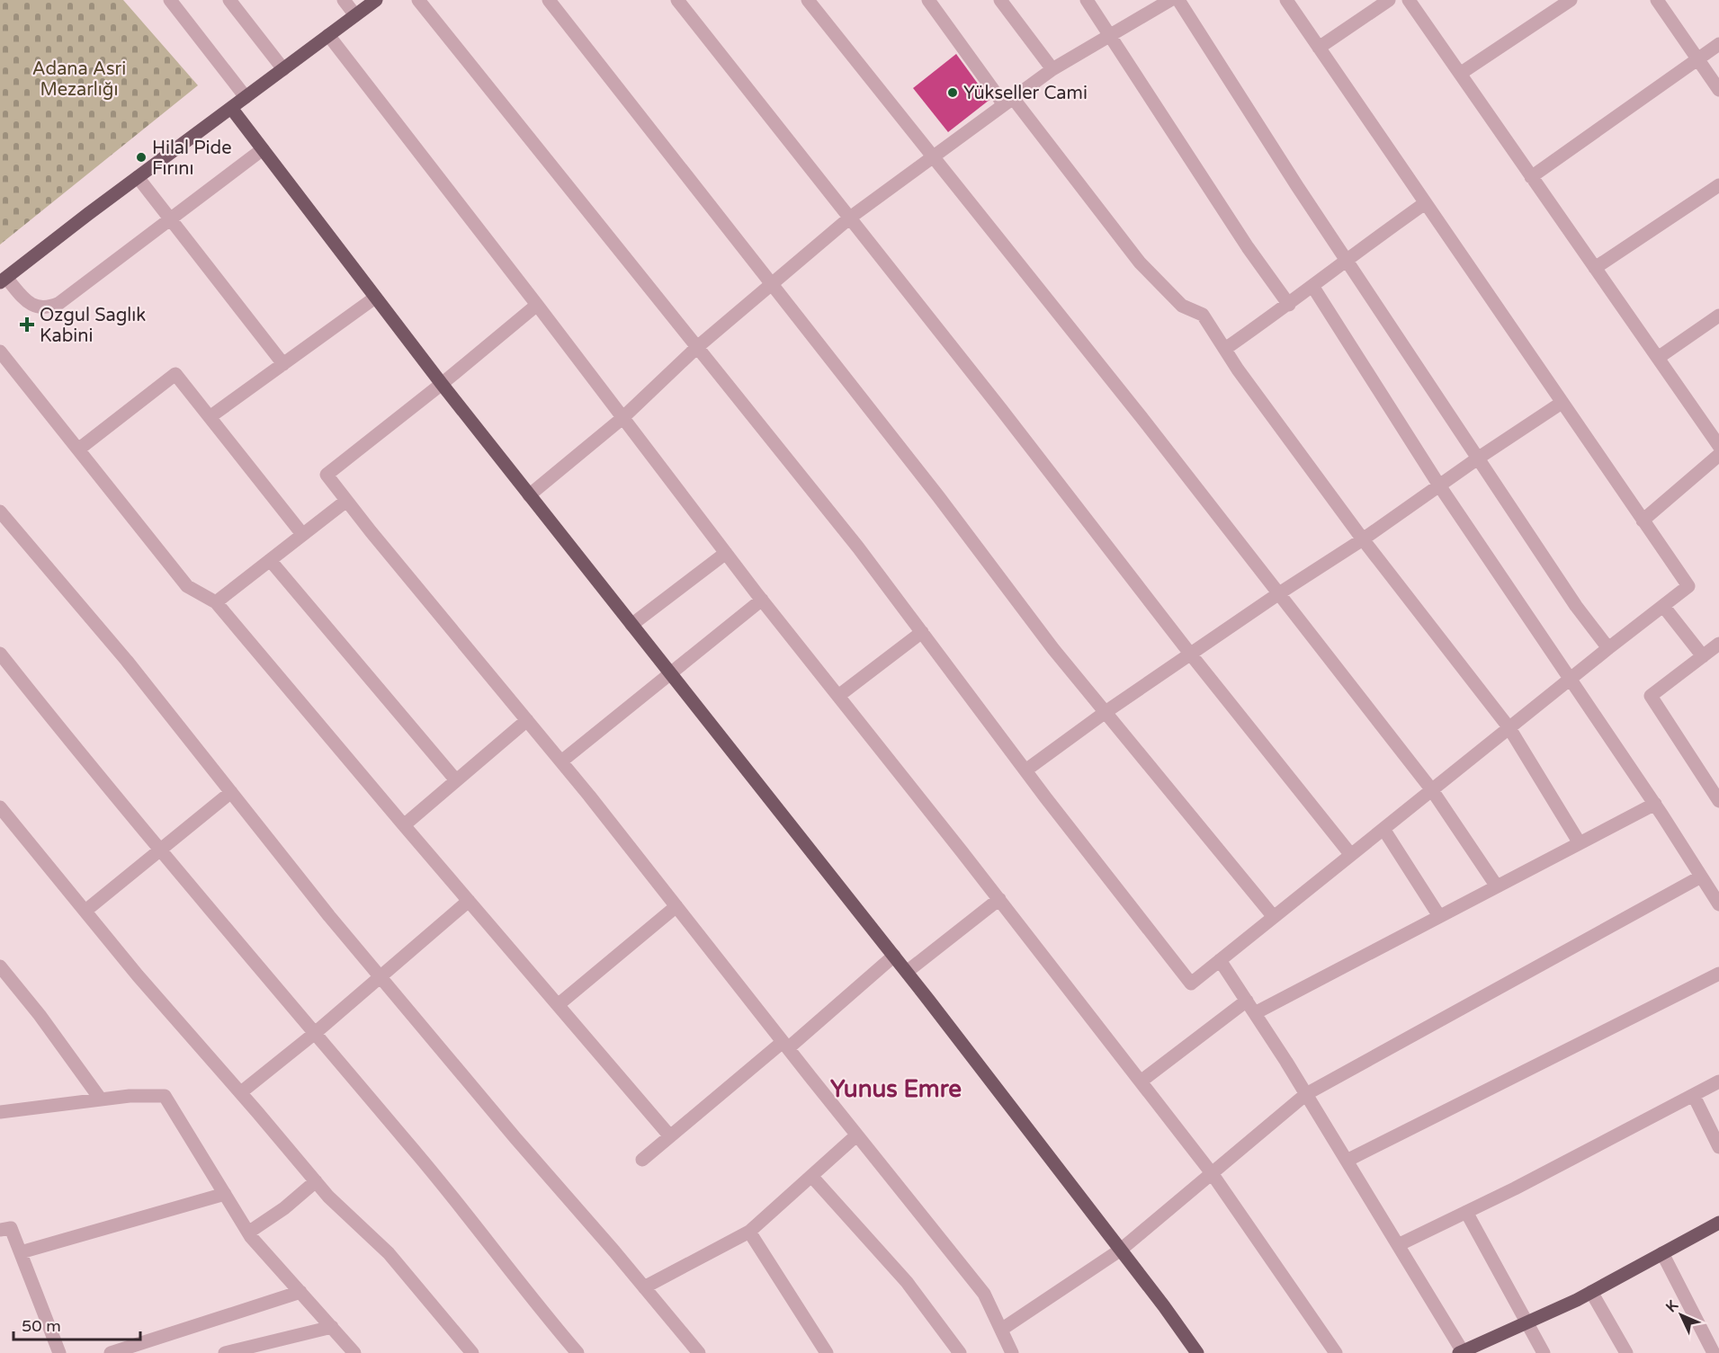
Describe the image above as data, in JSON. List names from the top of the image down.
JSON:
{
  "districts": ["Yunus Emre"],
  "parks": ["Adana Asri Mezarlığı"],
  "places": {
    "other": ["Yükseller Cami", "Hilal Pide Fırını"],
    "health": ["Ozgul Saglık Kabini"]
  },
  "scale_bar": "50 m",
  "north": "top left"
}
